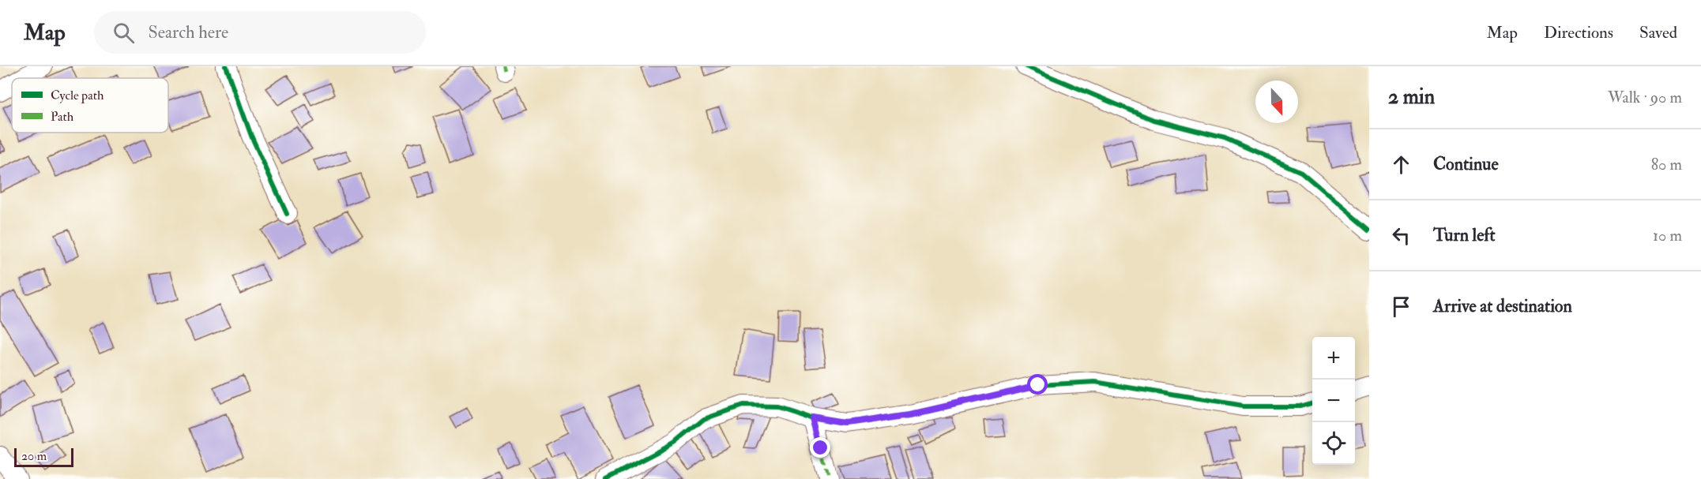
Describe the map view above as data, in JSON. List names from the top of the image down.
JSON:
{
  "legend": ["Cycle path", "Path"],
  "scale_bar": "20 m",
  "north": "bottom",
  "page": {
    "header": "Map",
    "search": "Search here",
    "nav": ["Map", "Directions", "Saved"],
    "heading": ["2 min", "Walk · 90 m"],
    "list": [
      ["Continue", "80 m"],
      ["Turn left", "10 m"],
      "Arrive at destination"
    ],
    "map_buttons": ["+", "−"],
    "scale": "20 m"
  }
}
